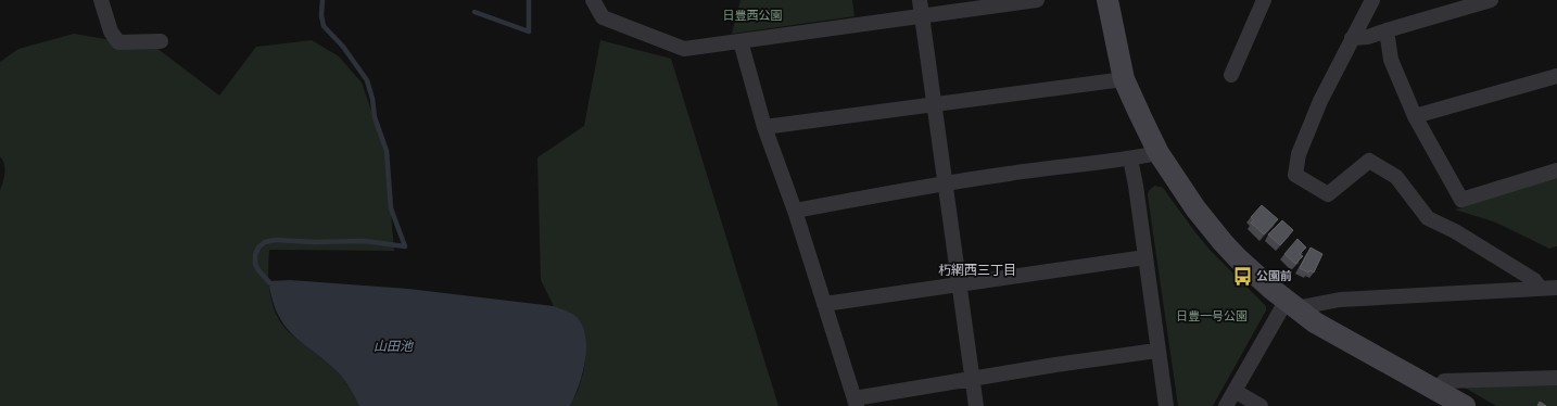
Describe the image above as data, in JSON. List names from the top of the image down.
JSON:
{
  "districts": ["朽網西三丁目"],
  "water": ["山田池"],
  "parks": ["日豊西公園", "日豊一号公園"],
  "places": {
    "bus stop": ["公園前"]
  }
}
